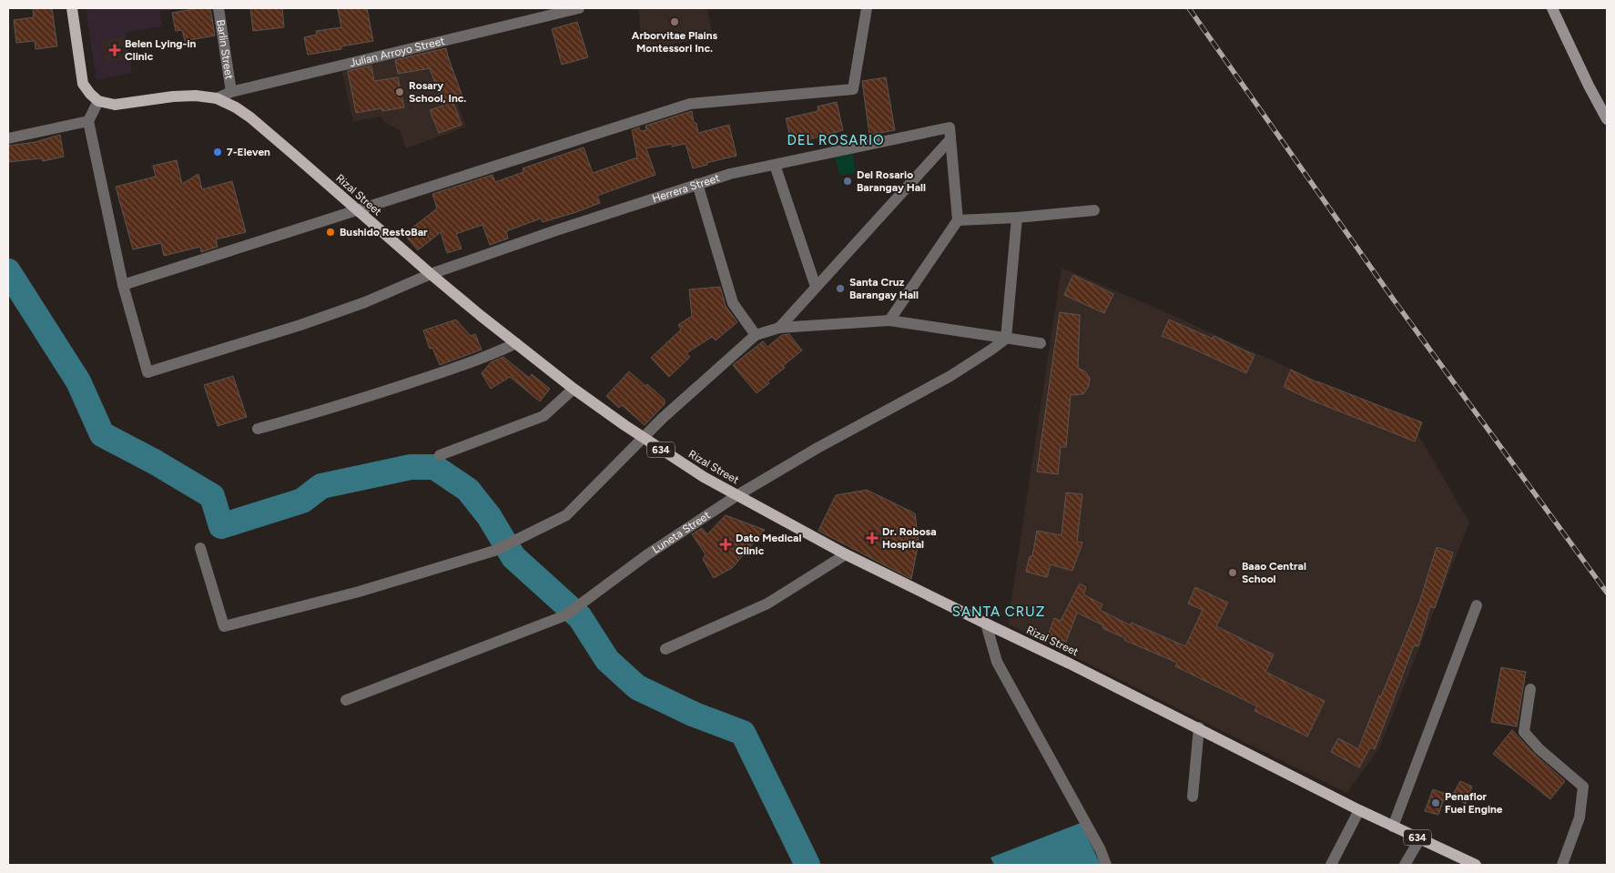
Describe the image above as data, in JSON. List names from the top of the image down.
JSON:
{
  "streets": {
    "main road": ["Rizal Street", "634"],
    "street": [
      "Barlin Street",
      "Julian Arroyo Street",
      "Herrera Street",
      "Luneta Street"
    ]
  },
  "crossings": [
    ["Barlin Street", "Julian Arroyo Street"],
    ["Julian Arroyo Street", "Rizal Street"],
    ["Herrera Street", "Rizal Street"],
    ["Rizal Street", "634"],
    ["Rizal Street", "Luneta Street"]
  ],
  "districts": ["DEL ROSARIO", "SANTA CRUZ"],
  "places": {
    "other": [
      "Arborvitae Plains Montessori Inc.",
      "Rosary School, Inc.",
      "7-Eleven",
      "Del Rosario Barangay Hall",
      "Bushido RestoBar",
      "Santa Cruz Barangay Hall",
      "Baao Central School",
      "Penaflor Fuel Engine"
    ],
    "health": ["Belen Lying-in Clinic", "Dr. Robosa Hospital", "Dato Medical Clinic"]
  }
}
